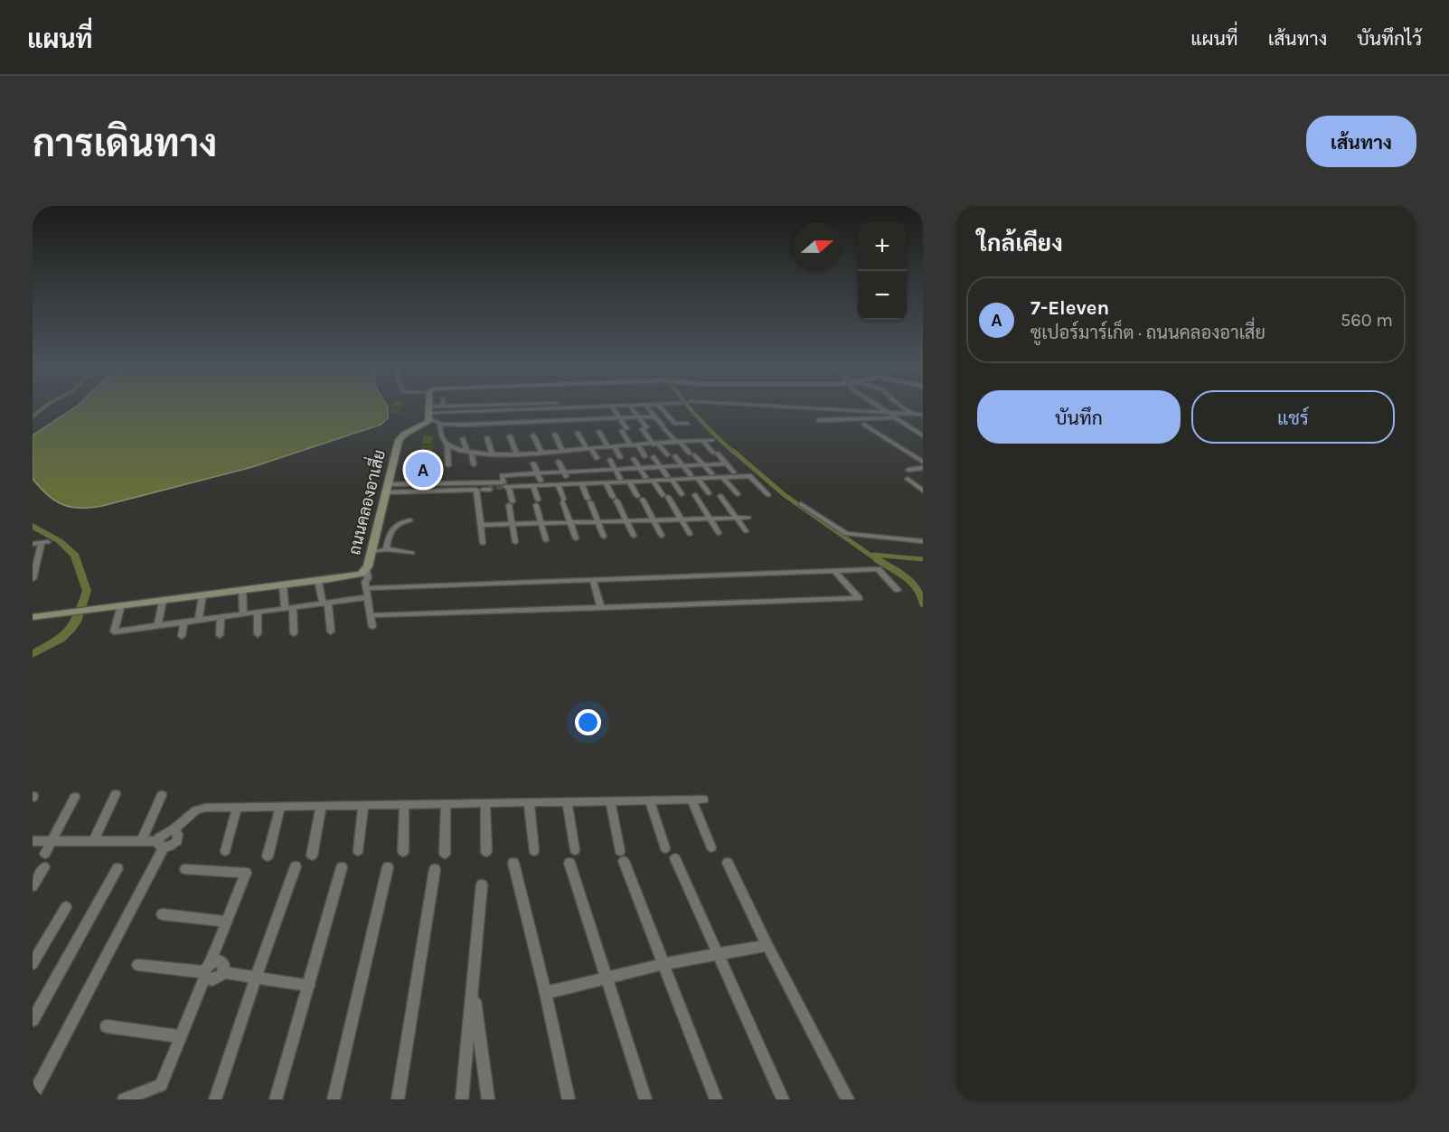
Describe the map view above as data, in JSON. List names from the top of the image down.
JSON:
{
  "streets": {
    "street": ["ถนนคลองอาเสี่ย"]
  },
  "north": "right",
  "page": {
    "header": "แผนที่",
    "nav": ["แผนที่", "เส้นทาง", "บันทึกไว้"],
    "title": "การเดินทาง",
    "buttons": [
      "เส้นทาง",
      ["บันทึก", "แชร์"]
    ],
    "heading": "ใกล้เคียง",
    "map_buttons": ["+", "−"],
    "list": [
      {
        "mark": "A",
        "name": "7-Eleven",
        "note": "ซูเปอร์มาร์เก็ต · ถนนคลองอาเสี่ย",
        "value": "560 m"
      }
    ],
    "pins": "A"
  }
}
